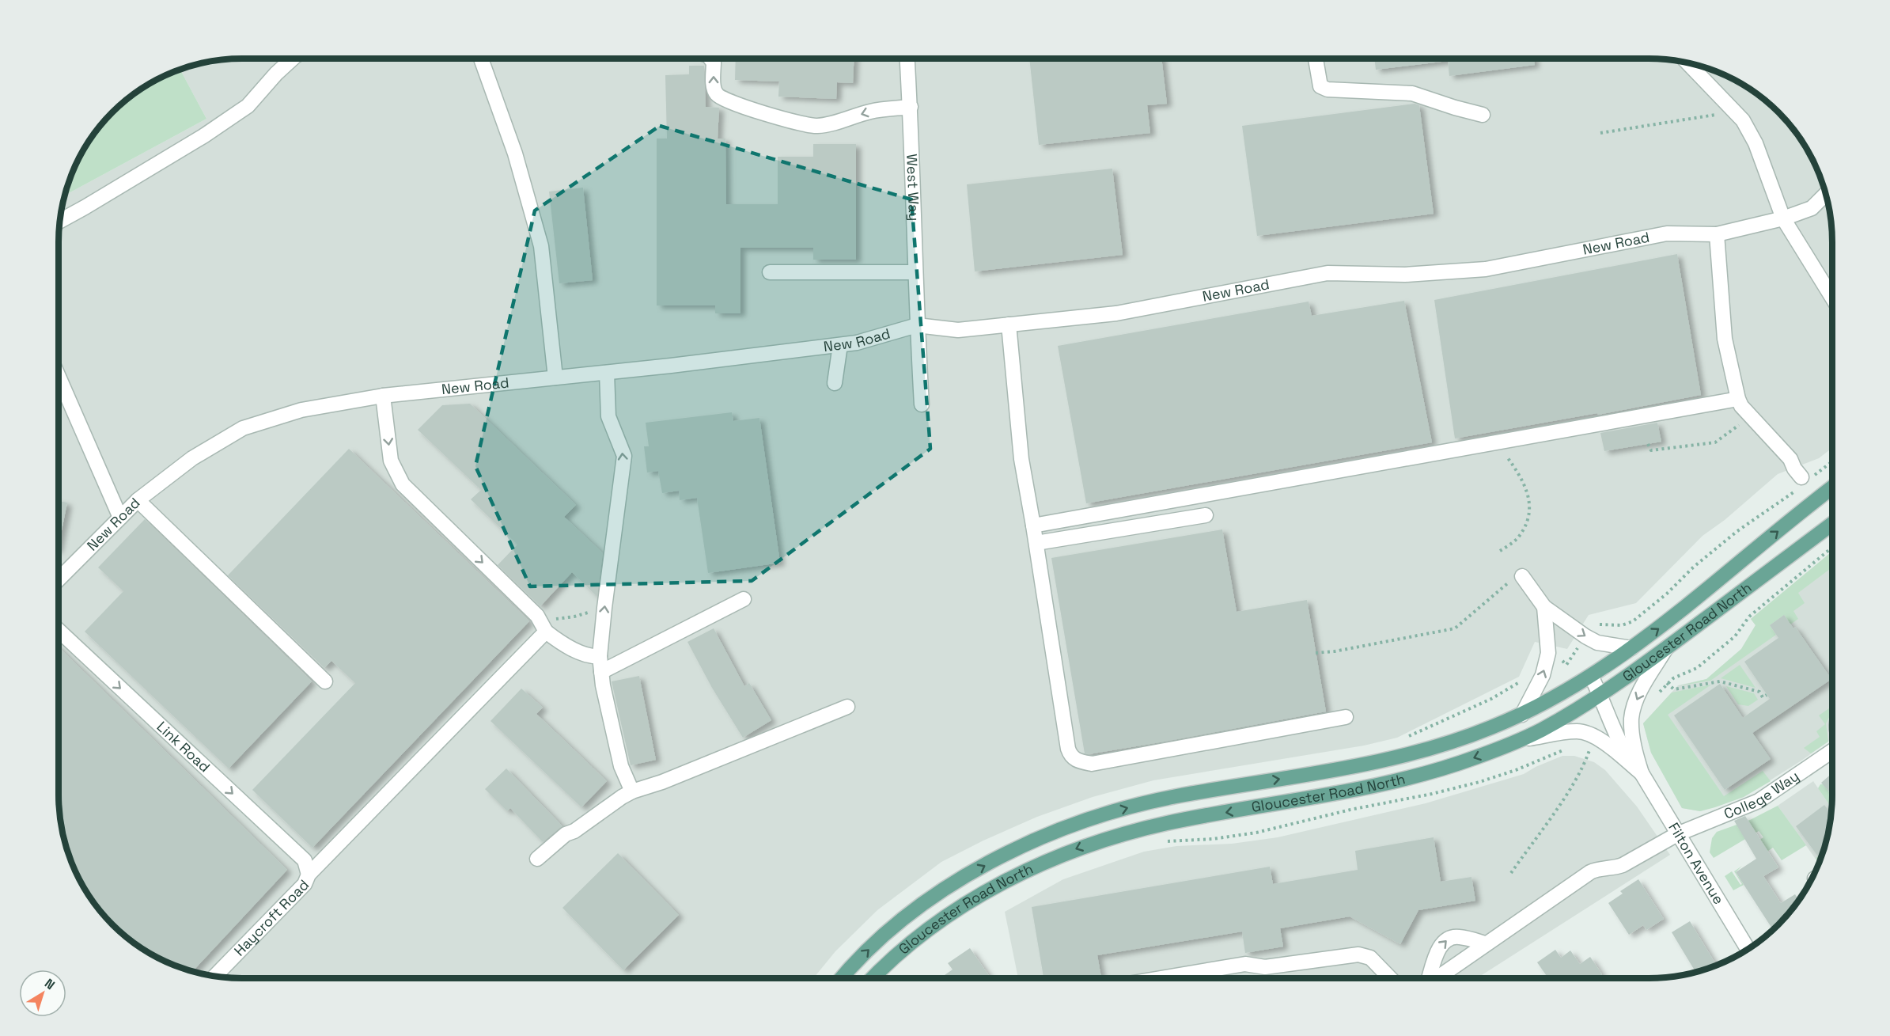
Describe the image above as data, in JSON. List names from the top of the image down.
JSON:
{
  "streets": {
    "main road": ["Gloucester Road North"],
    "street": [
      "West Way",
      "New Road",
      "Link Road",
      "College Way",
      "Filton Avenue",
      "Haycroft Road"
    ]
  },
  "crossings": [
    ["West Way", "New Road"],
    ["Gloucester Road North", "Filton Avenue"],
    ["Link Road", "Haycroft Road"],
    ["College Way", "Filton Avenue"]
  ],
  "one_way": ["Link Road"],
  "north": "top right"
}
